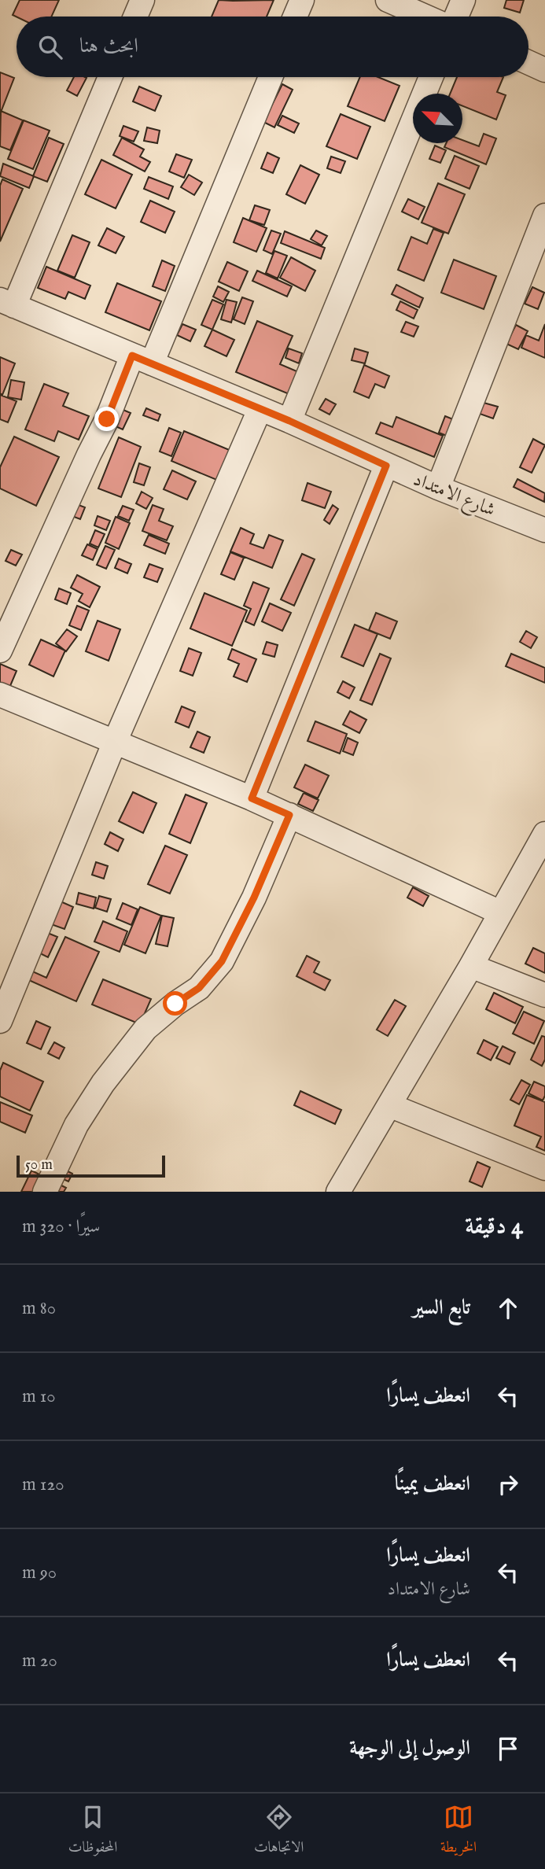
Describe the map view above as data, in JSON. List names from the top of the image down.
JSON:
{
  "streets": {
    "street": ["شارع الامتداد"]
  },
  "scale_bar": "50 m",
  "north": "top left",
  "page": {
    "search": "ابحث هنا",
    "scale": "50 m",
    "heading": ["4 دقيقة", "سيرًا · 320 m"],
    "list": [
      ["تابع السير", "80 m"],
      ["انعطف يسارًا", "10 m"],
      ["انعطف يمينًا", "120 m"],
      ["انعطف يسارًا", "شارع الامتداد", "90 m"],
      ["انعطف يسارًا", "20 m"],
      "الوصول إلى الوجهة"
    ],
    "nav": ["الخريطة", "الاتجاهات", "المحفوظات"]
  }
}
